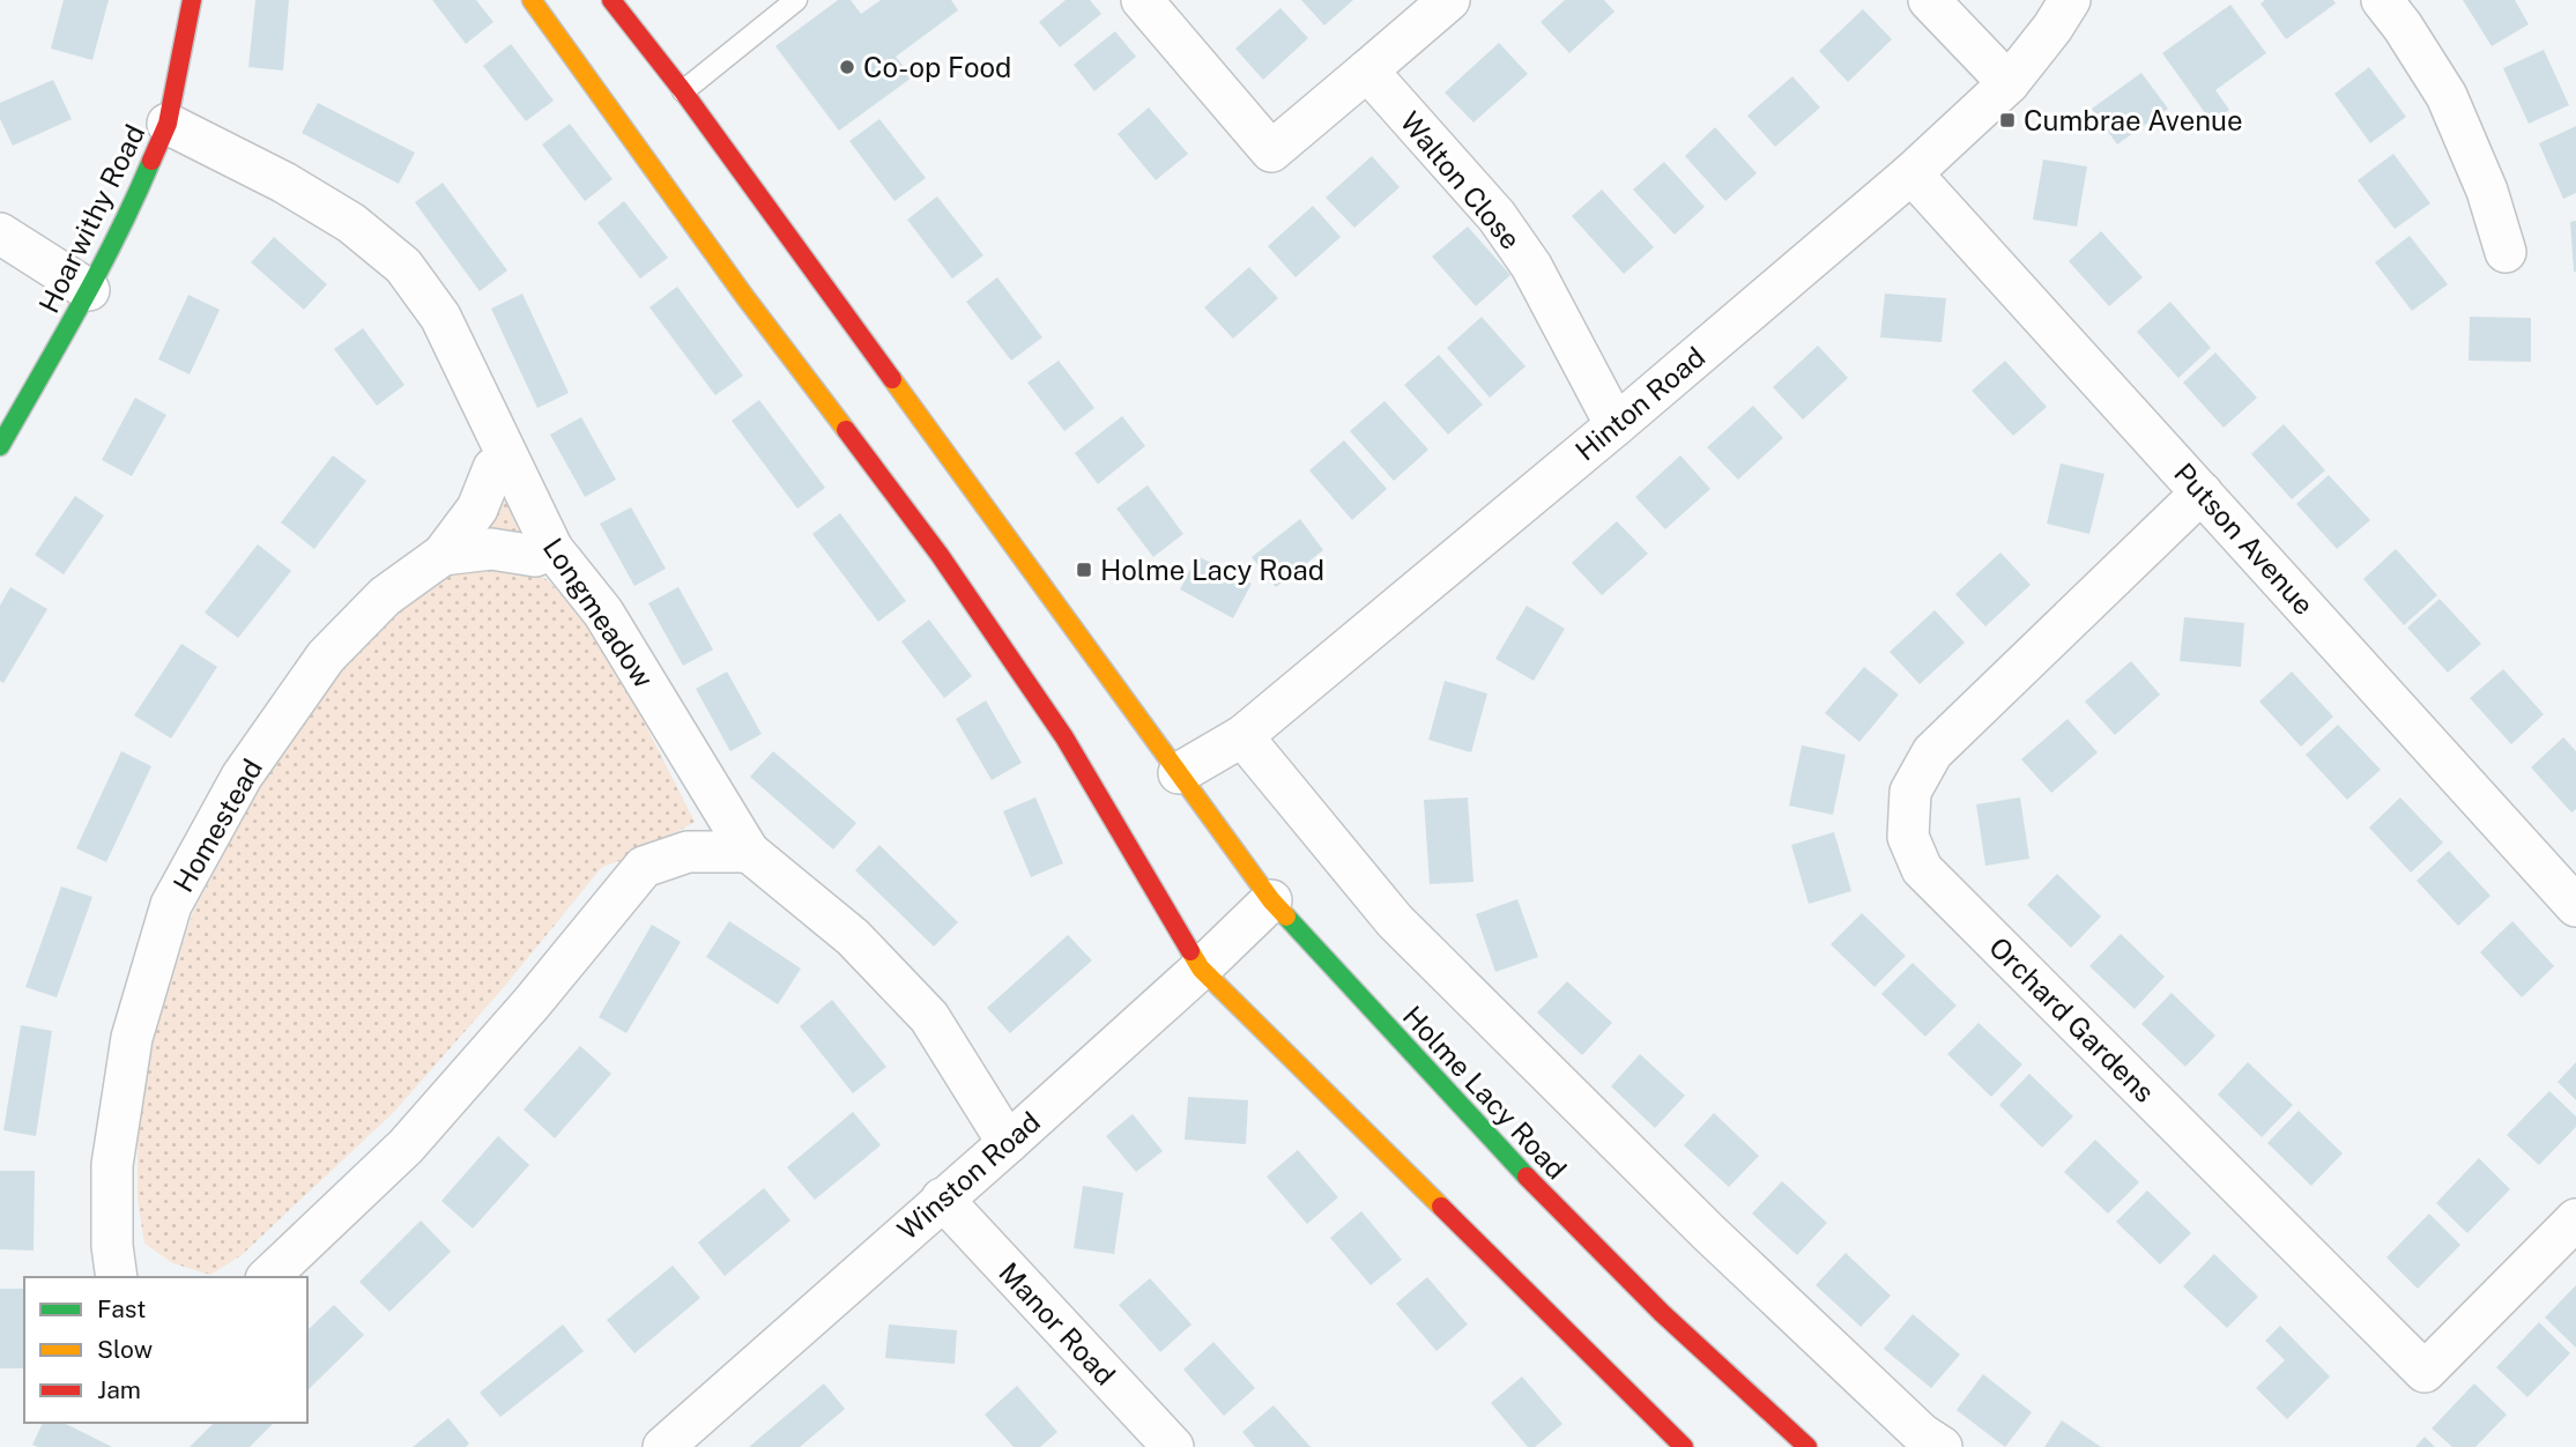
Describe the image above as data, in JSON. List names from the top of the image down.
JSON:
{
  "streets": {
    "street": [
      "Walton Close",
      "Hoarwithy Road",
      "Hinton Road",
      "Putson Avenue",
      "Longmeadow",
      "Homestead",
      "Orchard Gardens",
      "Holme Lacy Road",
      "Winston Road",
      "Manor Road"
    ]
  },
  "crossings": [
    ["Walton Close", "Hinton Road"],
    ["Hoarwithy Road", "Longmeadow"],
    ["Hinton Road", "Putson Avenue"],
    ["Hinton Road", "Holme Lacy Road"],
    ["Putson Avenue", "Orchard Gardens"],
    ["Longmeadow", "Homestead"],
    ["Longmeadow", "Winston Road"],
    ["Holme Lacy Road", "Winston Road"],
    ["Winston Road", "Manor Road"]
  ],
  "places": {
    "other": ["Co-op Food"],
    "transit": ["Cumbrae Avenue", "Holme Lacy Road"]
  },
  "legend": ["Fast", "Slow", "Jam"]
}
